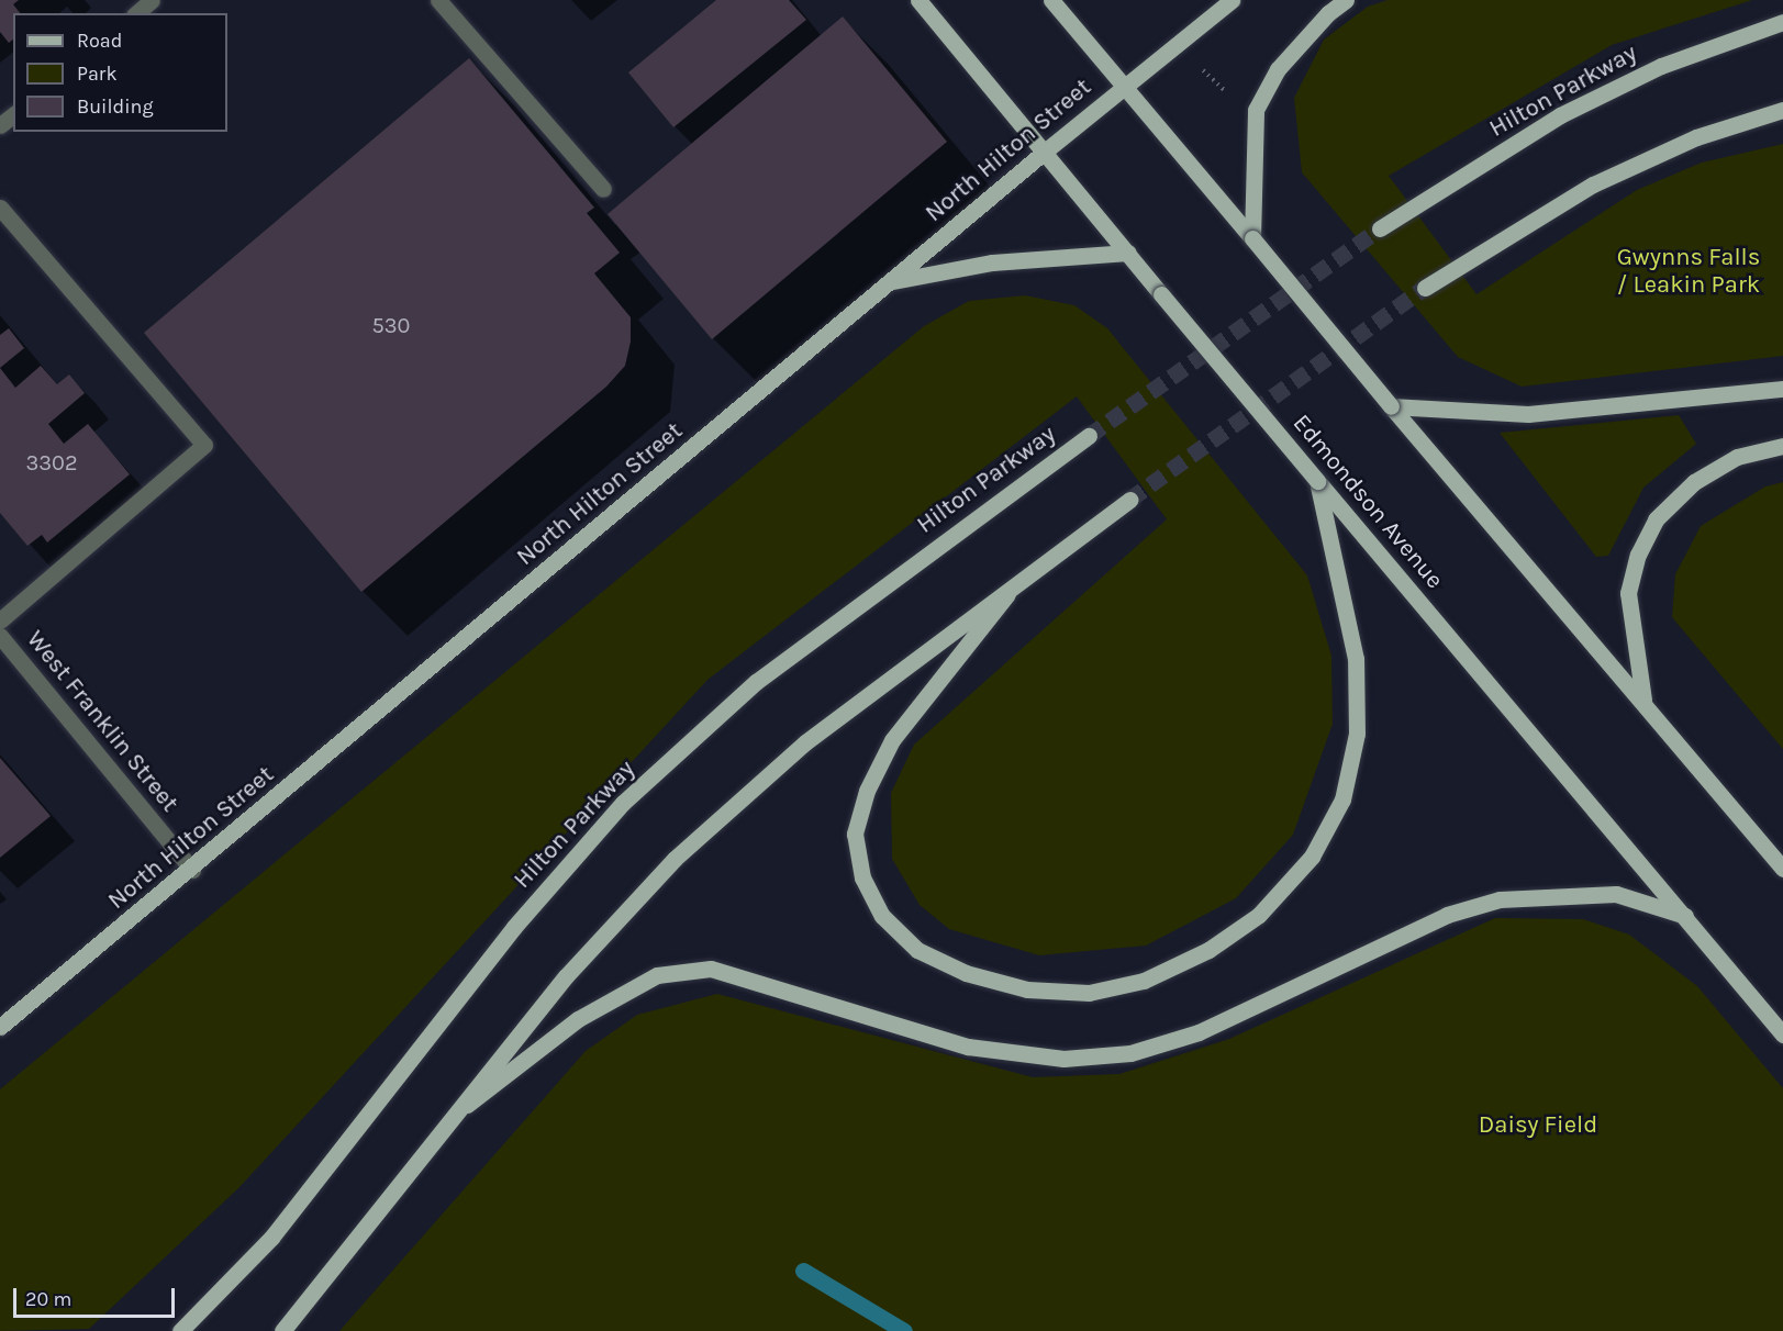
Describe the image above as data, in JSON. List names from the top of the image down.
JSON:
{
  "streets": {
    "main road": ["Hilton Parkway", "North Hilton Street", "Edmondson Avenue"],
    "street": ["West Franklin Street"]
  },
  "crossings": [
    ["North Hilton Street", "Edmondson Avenue"],
    ["North Hilton Street", "West Franklin Street"]
  ],
  "parks": ["Gwynns Falls / Leakin Park", "Daisy Field"],
  "house_numbers": ["530", "3302"],
  "legend": ["Road", "Park", "Building"],
  "scale_bar": "20 m"
}
